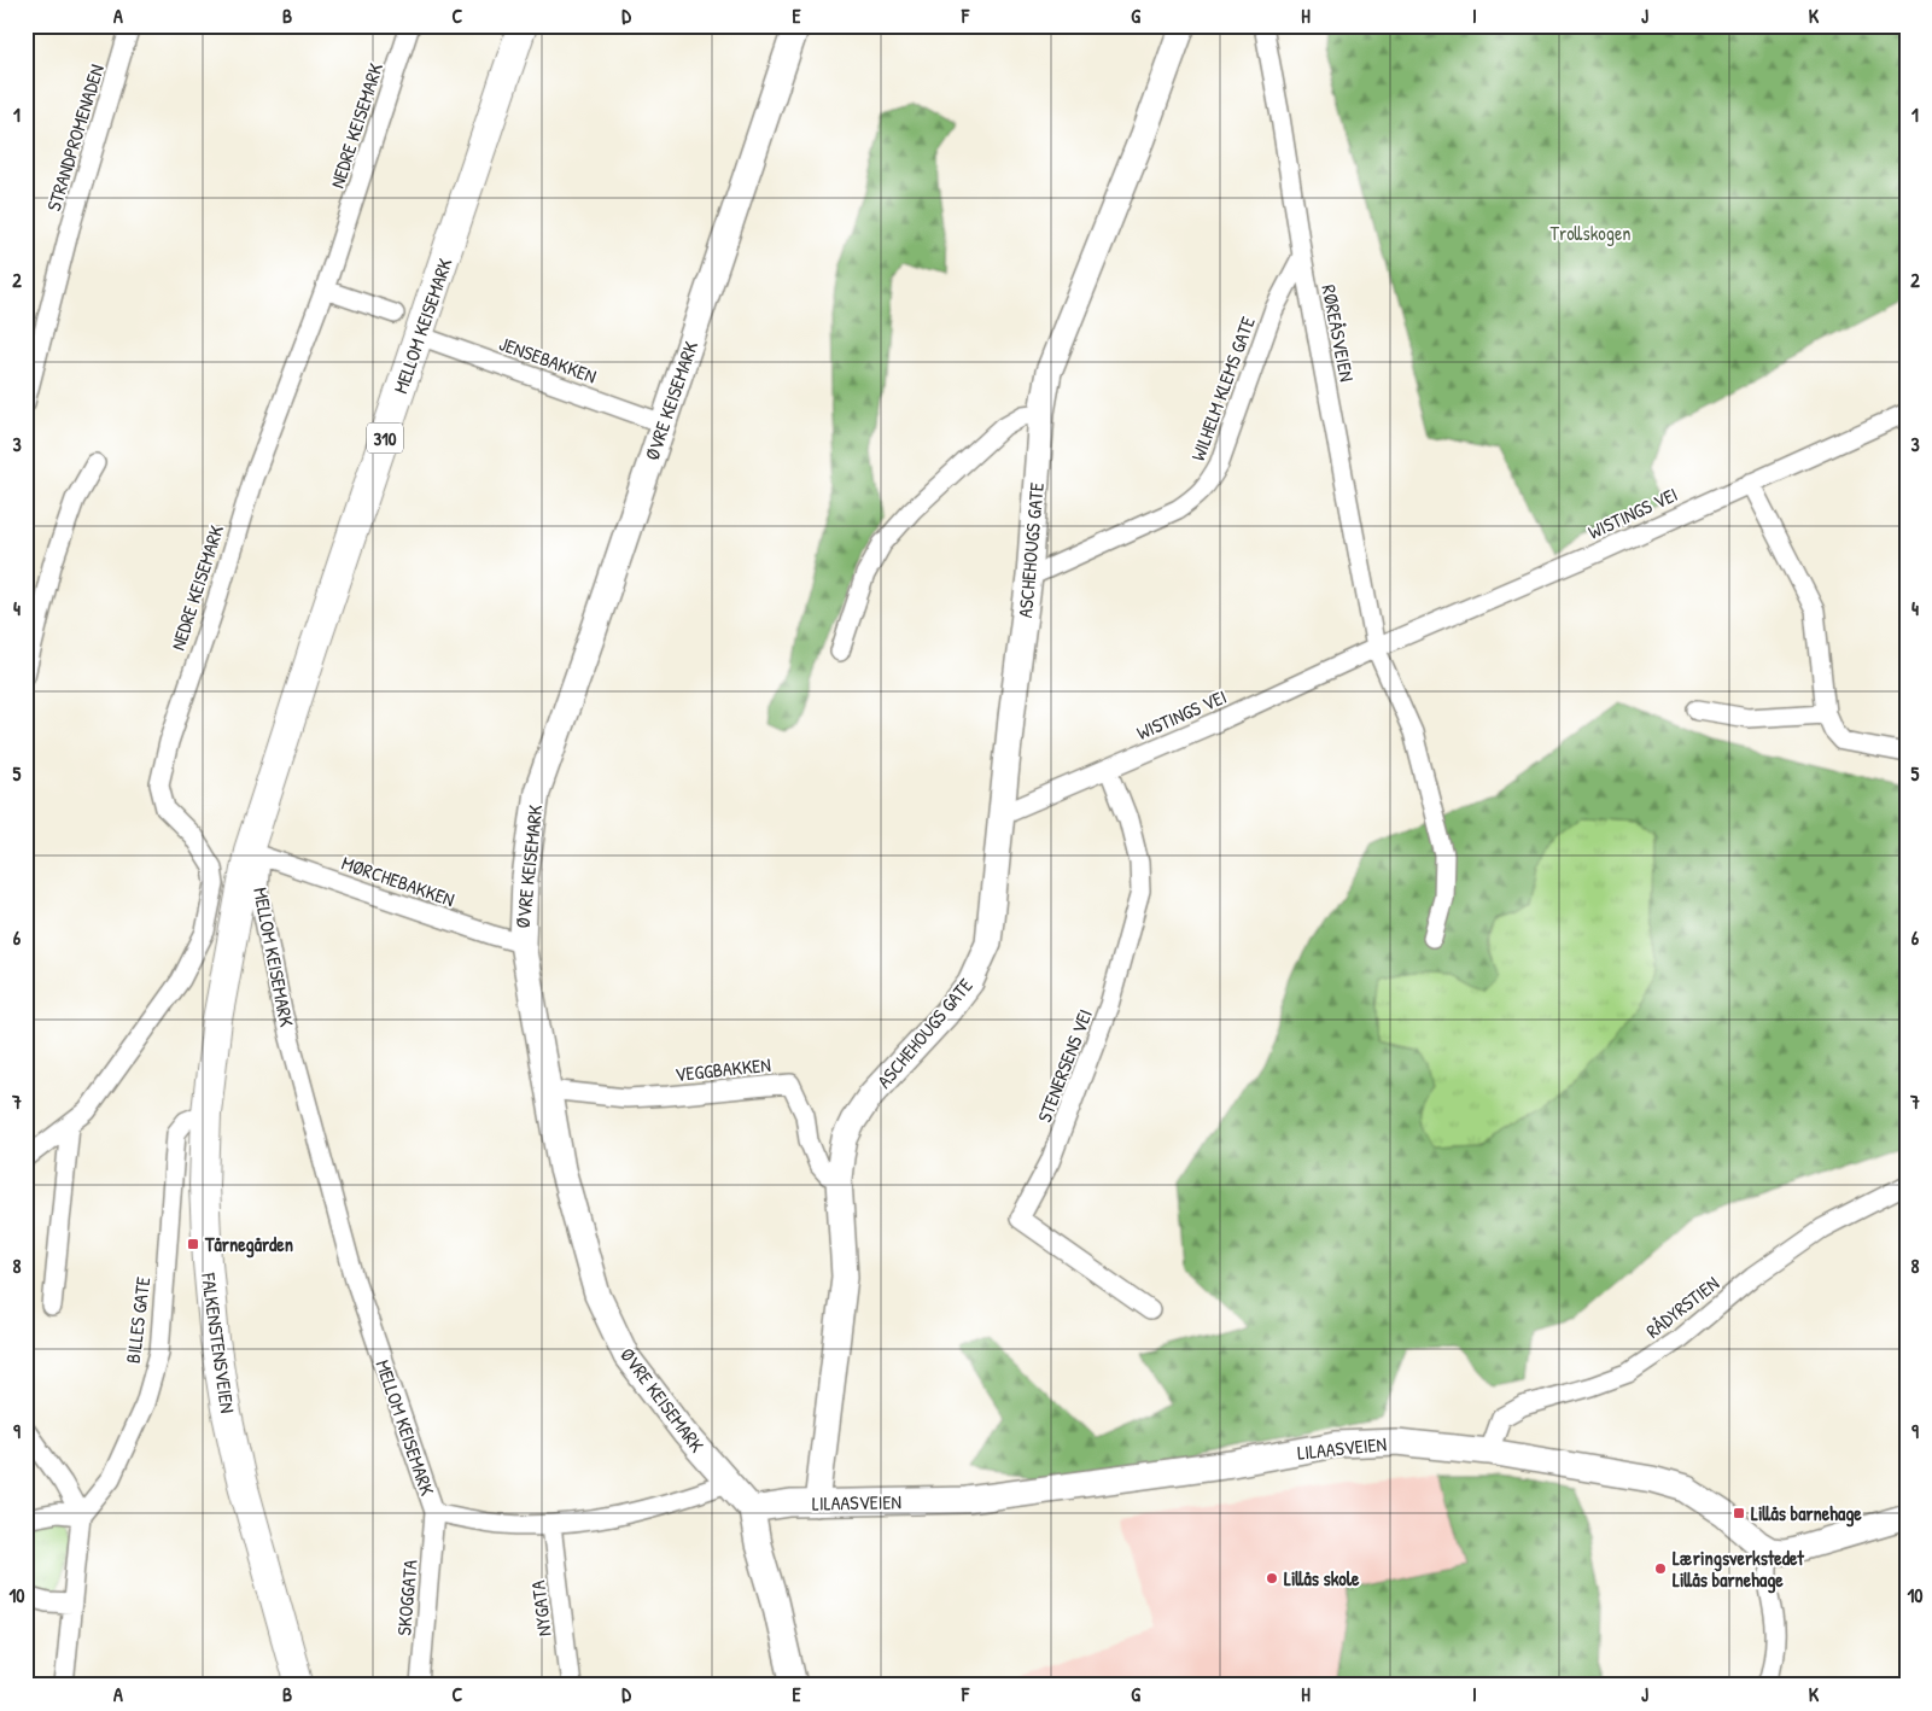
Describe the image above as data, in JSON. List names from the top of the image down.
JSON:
{
  "streets": {
    "main road": ["MELLOM KEISEMARK", "310", "FALKENSTENSVEIEN"],
    "street": [
      "NEDRE KEISEMARK",
      "STRANDPROMENADEN",
      "RØREÅSVEIEN",
      "JENSEBAKKEN",
      "WILHELM KLEMS GATE",
      "ØVRE KEISEMARK",
      "WISTINGS VEI",
      "ASCHEHOUGS GATE",
      "MØRCHEBAKKEN",
      "STENERSENS VEI",
      "VEGGBAKKEN",
      "RÅDYRSTIEN",
      "BILLES GATE",
      "LILAASVEIEN",
      "SKOGGATA",
      "NYGATA"
    ]
  },
  "crossings": [
    ["MELLOM KEISEMARK", "JENSEBAKKEN"],
    ["MELLOM KEISEMARK", "ØVRE KEISEMARK"],
    ["MELLOM KEISEMARK", "MØRCHEBAKKEN"],
    ["MELLOM KEISEMARK", "FALKENSTENSVEIEN"],
    ["MELLOM KEISEMARK", "SKOGGATA"],
    ["MELLOM KEISEMARK", "NYGATA"],
    ["RØREÅSVEIEN", "WILHELM KLEMS GATE"],
    ["RØREÅSVEIEN", "WISTINGS VEI"],
    ["JENSEBAKKEN", "ØVRE KEISEMARK"],
    ["WILHELM KLEMS GATE", "ASCHEHOUGS GATE"],
    ["ØVRE KEISEMARK", "MØRCHEBAKKEN"],
    ["ØVRE KEISEMARK", "VEGGBAKKEN"],
    ["ØVRE KEISEMARK", "LILAASVEIEN"],
    ["WISTINGS VEI", "ASCHEHOUGS GATE"],
    ["WISTINGS VEI", "STENERSENS VEI"],
    ["ASCHEHOUGS GATE", "VEGGBAKKEN"],
    ["ASCHEHOUGS GATE", "LILAASVEIEN"],
    ["MØRCHEBAKKEN", "FALKENSTENSVEIEN"],
    ["RÅDYRSTIEN", "LILAASVEIEN"],
    ["BILLES GATE", "FALKENSTENSVEIEN"]
  ],
  "parks": ["Trollskogen"],
  "places": {
    "transit": ["Tårnegården", "Lillås barnehage"],
    "other": ["Læringsverkstedet Lillås barnehage", "Lillås skole"]
  },
  "grid": {
    "columns": [
      "A",
      "B",
      "C",
      "D",
      "E",
      "F",
      "G",
      "H",
      "I",
      "J",
      "K"
    ],
    "rows": [
      "1",
      "2",
      "3",
      "4",
      "5",
      "6",
      "7",
      "8",
      "9",
      "10"
    ]
  }
}
